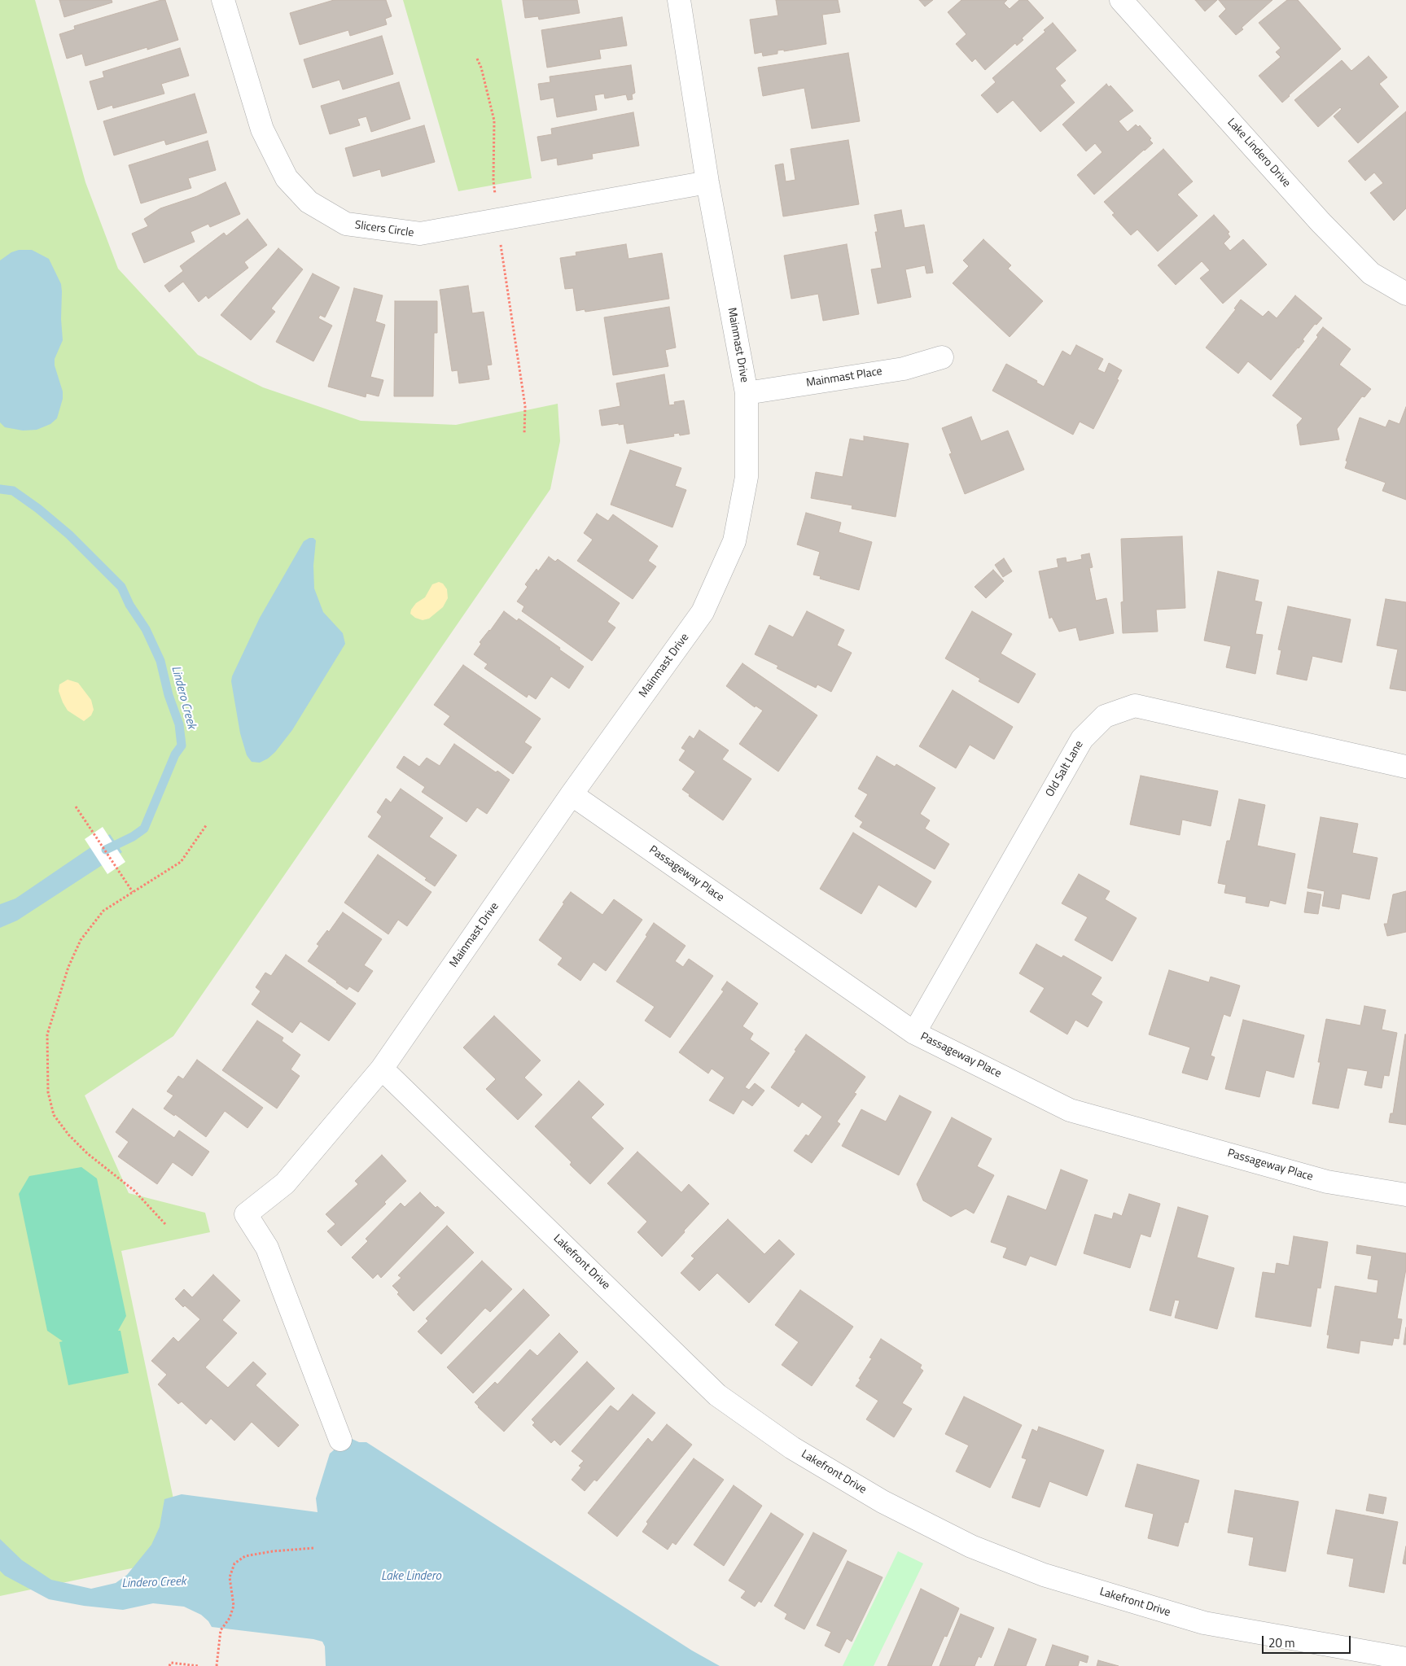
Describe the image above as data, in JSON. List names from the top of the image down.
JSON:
{
  "streets": {
    "street": [
      "Lake Lindero Drive",
      "Slicers Circle",
      "Mainmast Drive",
      "Mainmast Place",
      "Old Salt Lane",
      "Passageway Place",
      "Lakefront Drive"
    ]
  },
  "crossings": [
    ["Slicers Circle", "Mainmast Drive"],
    ["Mainmast Drive", "Mainmast Place"],
    ["Mainmast Drive", "Passageway Place"],
    ["Mainmast Drive", "Lakefront Drive"],
    ["Old Salt Lane", "Passageway Place"]
  ],
  "water": ["Lindero Creek", "Lake Lindero"],
  "scale_bar": "20 m"
}
